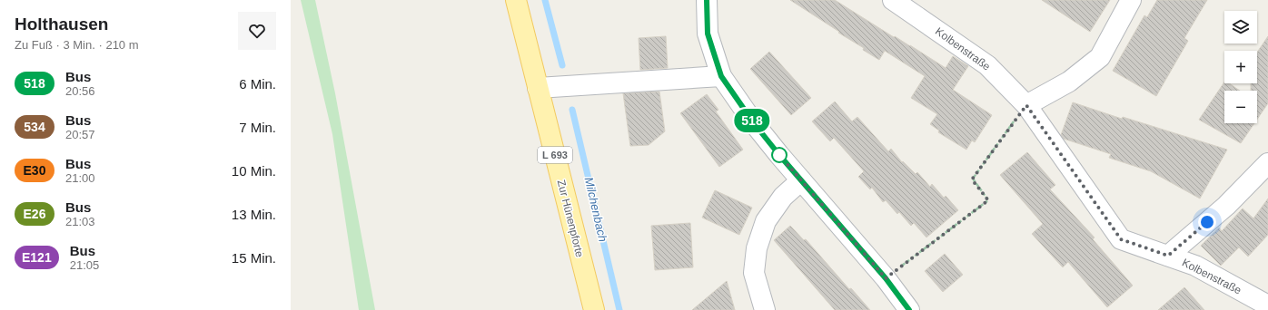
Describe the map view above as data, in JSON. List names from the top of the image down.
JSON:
{
  "streets": {
    "main road": ["L 693", "Zur Hünenpforte"],
    "street": ["Kolbenstraße"]
  },
  "water": ["Milchenbach"],
  "lines": ["bus line 518"],
  "page": {
    "heading": ["Holthausen", "Zu Fuß · 3 Min. · 210 m"],
    "on_map": "518",
    "map_buttons": ["+", "−"],
    "list": [
      {
        "mark": "518",
        "name": "Bus",
        "note": "20:56",
        "value": "6 Min."
      },
      {
        "mark": "534",
        "name": "Bus",
        "note": "20:57",
        "value": "7 Min."
      },
      {
        "mark": "E30",
        "name": "Bus",
        "note": "21:00",
        "value": "10 Min."
      },
      {
        "mark": "E26",
        "name": "Bus",
        "note": "21:03",
        "value": "13 Min."
      },
      {
        "mark": "E121",
        "name": "Bus",
        "note": "21:05",
        "value": "15 Min."
      }
    ]
  }
}
